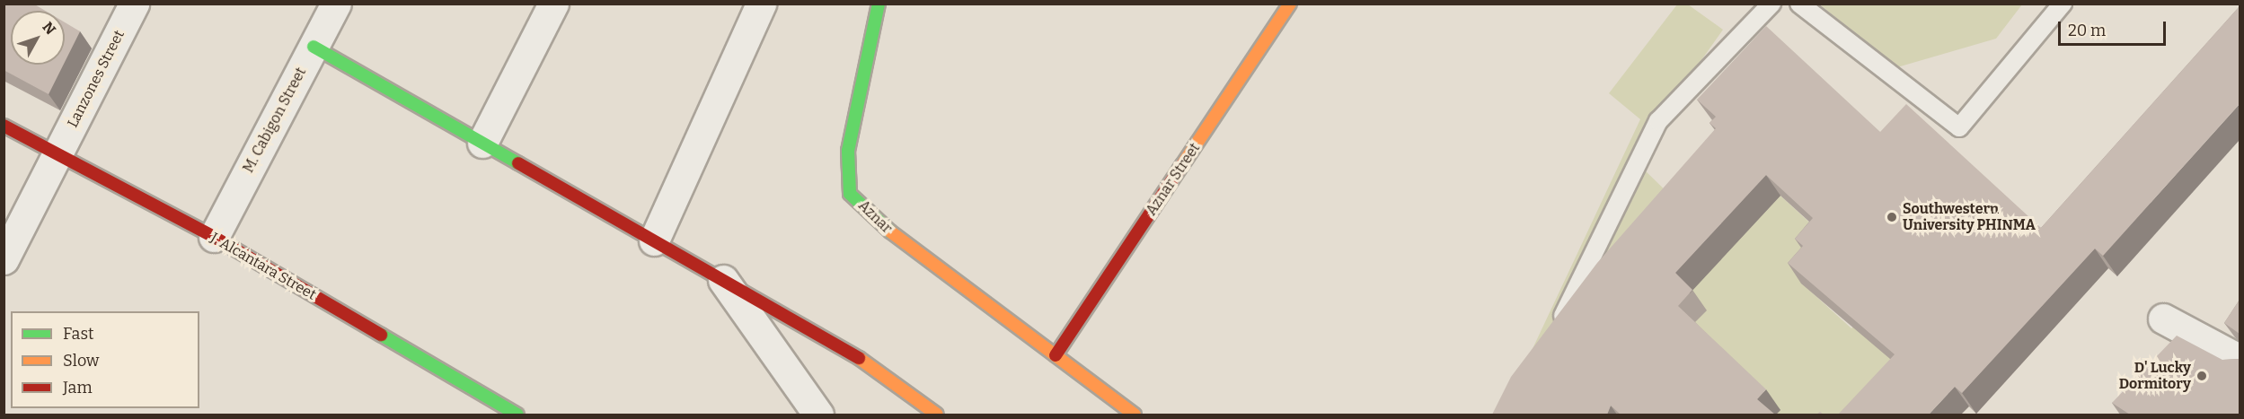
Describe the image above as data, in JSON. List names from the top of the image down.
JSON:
{
  "streets": {
    "street": [
      "Lanzones Street",
      "M. Cabigon Street",
      "Aznar Street",
      "Aznar",
      "J. Alcantara Street"
    ]
  },
  "crossings": [
    ["Lanzones Street", "J. Alcantara Street"],
    ["M. Cabigon Street", "J. Alcantara Street"],
    ["Aznar Street", "Aznar"]
  ],
  "places": ["Southwestern University PHINMA", "D' Lucky Dormitory"],
  "legend": ["Fast", "Slow", "Jam"],
  "scale_bar": "20 m",
  "north": "top right"
}
